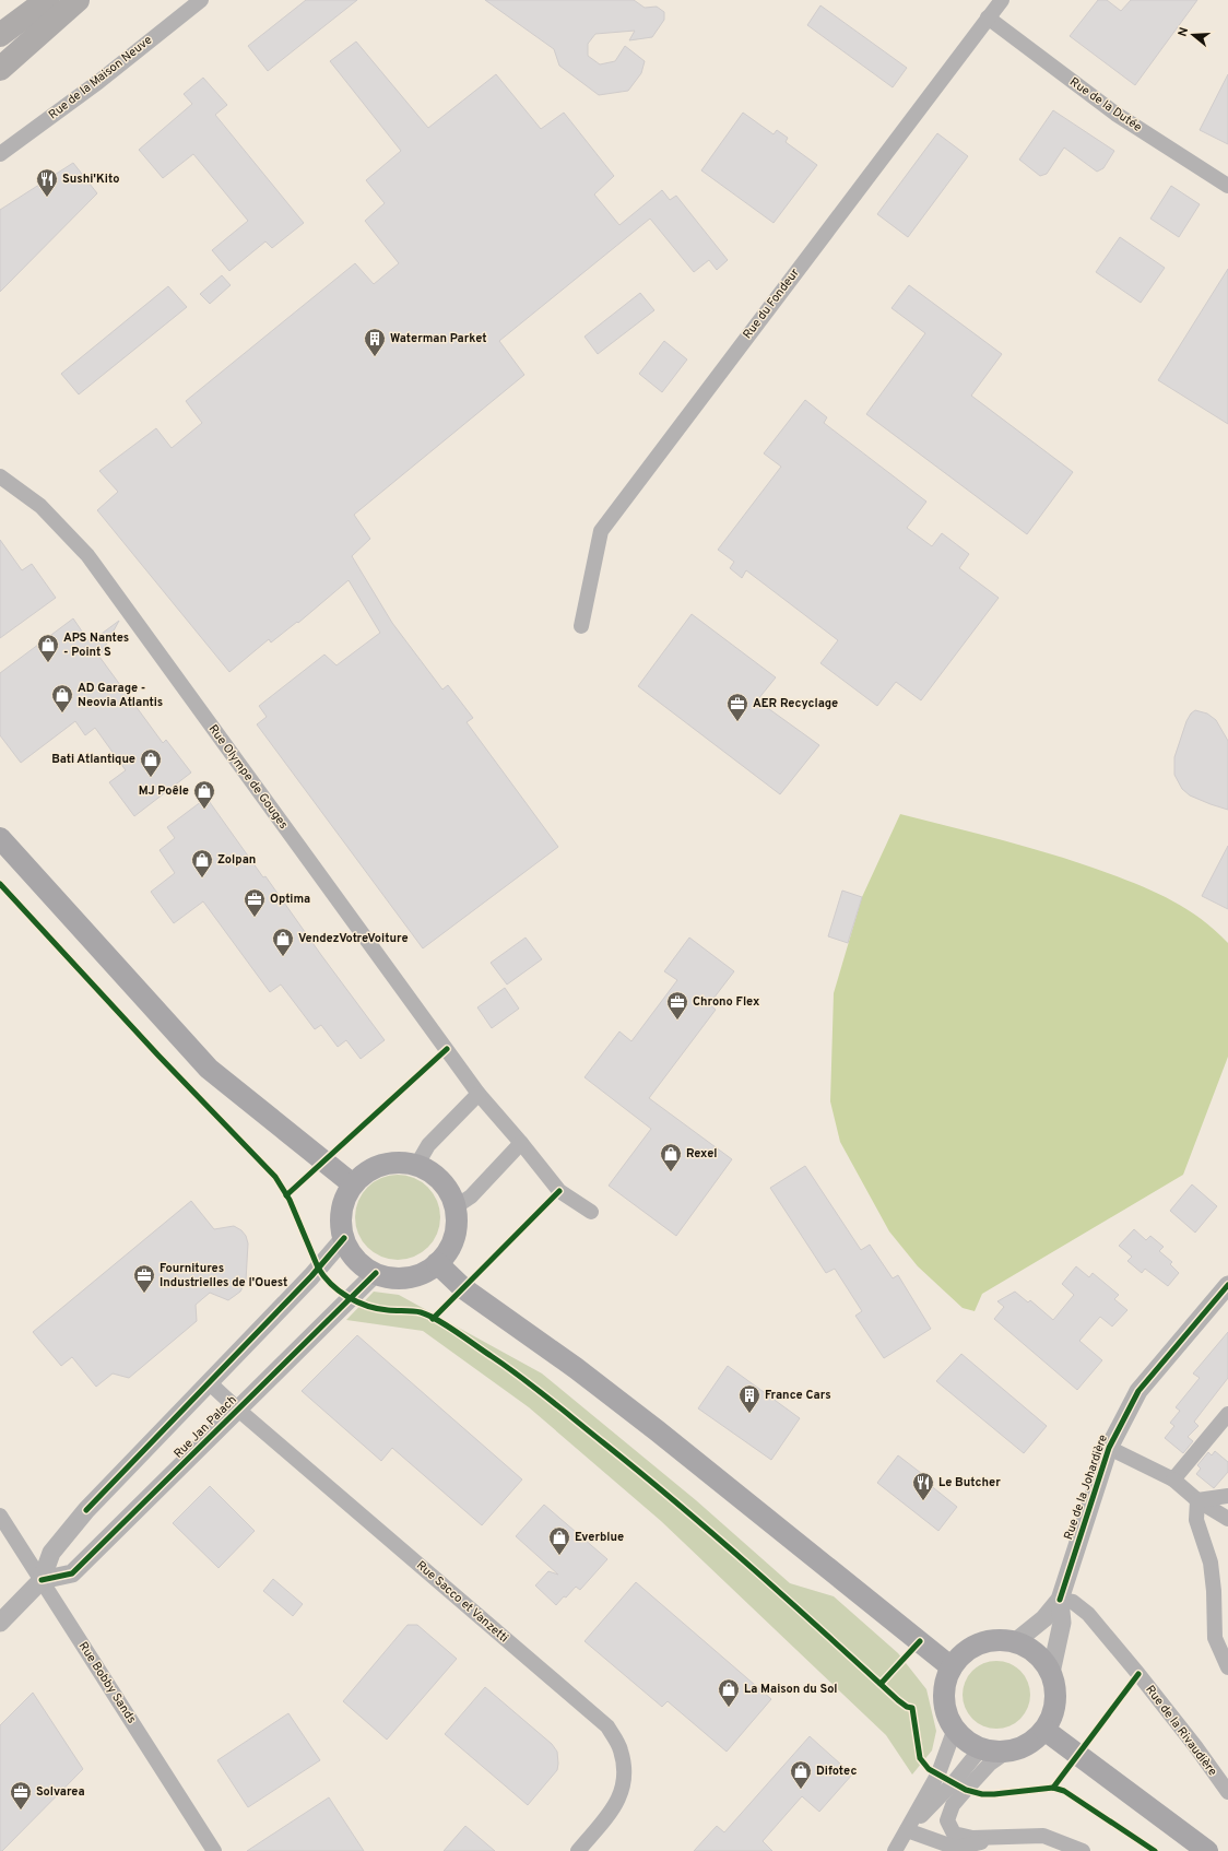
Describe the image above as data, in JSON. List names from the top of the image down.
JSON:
{
  "streets": {
    "street": [
      "Rue de la Maison Neuve",
      "Rue de la Dutée",
      "Rue du Fondeur",
      "Rue Olympe de Gouges",
      "Rue Jan Palach",
      "Rue de la Johardière",
      "Rue Sacco et Vanzetti",
      "Rue Bobby Sands",
      "Rue de la Rivaudière"
    ]
  },
  "crossings": [
    ["Rue de la Dutée", "Rue du Fondeur"],
    ["Rue Jan Palach", "Rue Sacco et Vanzetti"],
    ["Rue Jan Palach", "Rue Bobby Sands"],
    ["Rue de la Johardière", "Rue de la Rivaudière"]
  ],
  "places": {
    "restaurant": ["Sushi'Kito", "Le Butcher"],
    "building": ["Waterman Parket", "France Cars"],
    "shop": [
      "APS Nantes - Point S",
      "AD Garage - Neovia Atlantis",
      "Bati Atlantique",
      "MJ Poêle",
      "Zolpan",
      "VendezVotreVoiture",
      "Rexel",
      "Everblue",
      "La Maison du Sol",
      "Difotec"
    ],
    "office": [
      "AER Recyclage",
      "Optima",
      "Chrono Flex",
      "Fournitures Industrielles de l'Ouest",
      "Solvarea"
    ]
  },
  "north": "left"
}
